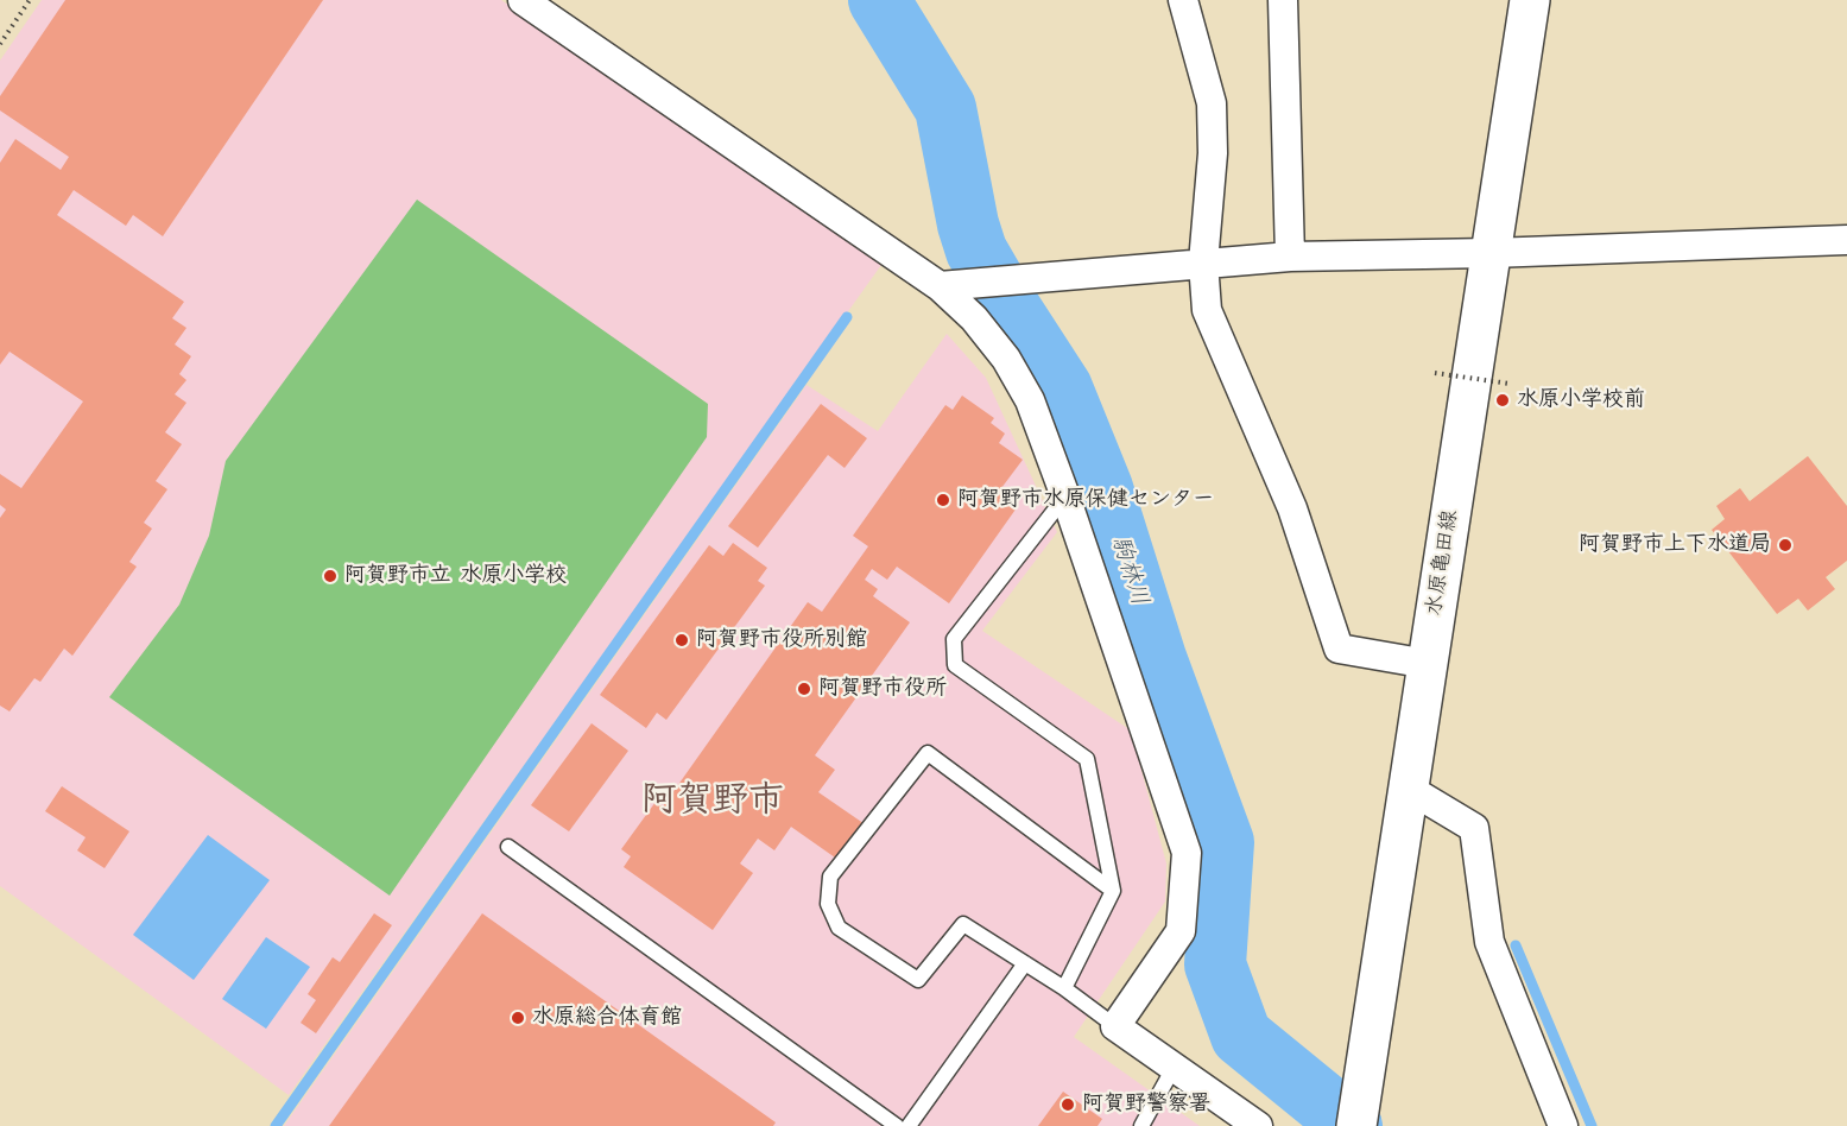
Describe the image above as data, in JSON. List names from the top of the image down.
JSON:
{
  "streets": {
    "main road": ["水原亀田線"]
  },
  "districts": ["阿賀野市"],
  "water": ["駒林川"],
  "places": [
    "水原小学校前",
    "阿賀野市水原保健センター",
    "阿賀野市上下水道局",
    "阿賀野市立 水原小学校",
    "阿賀野市役所別館",
    "阿賀野市役所",
    "水原総合体育館",
    "阿賀野警察署"
  ]
}
